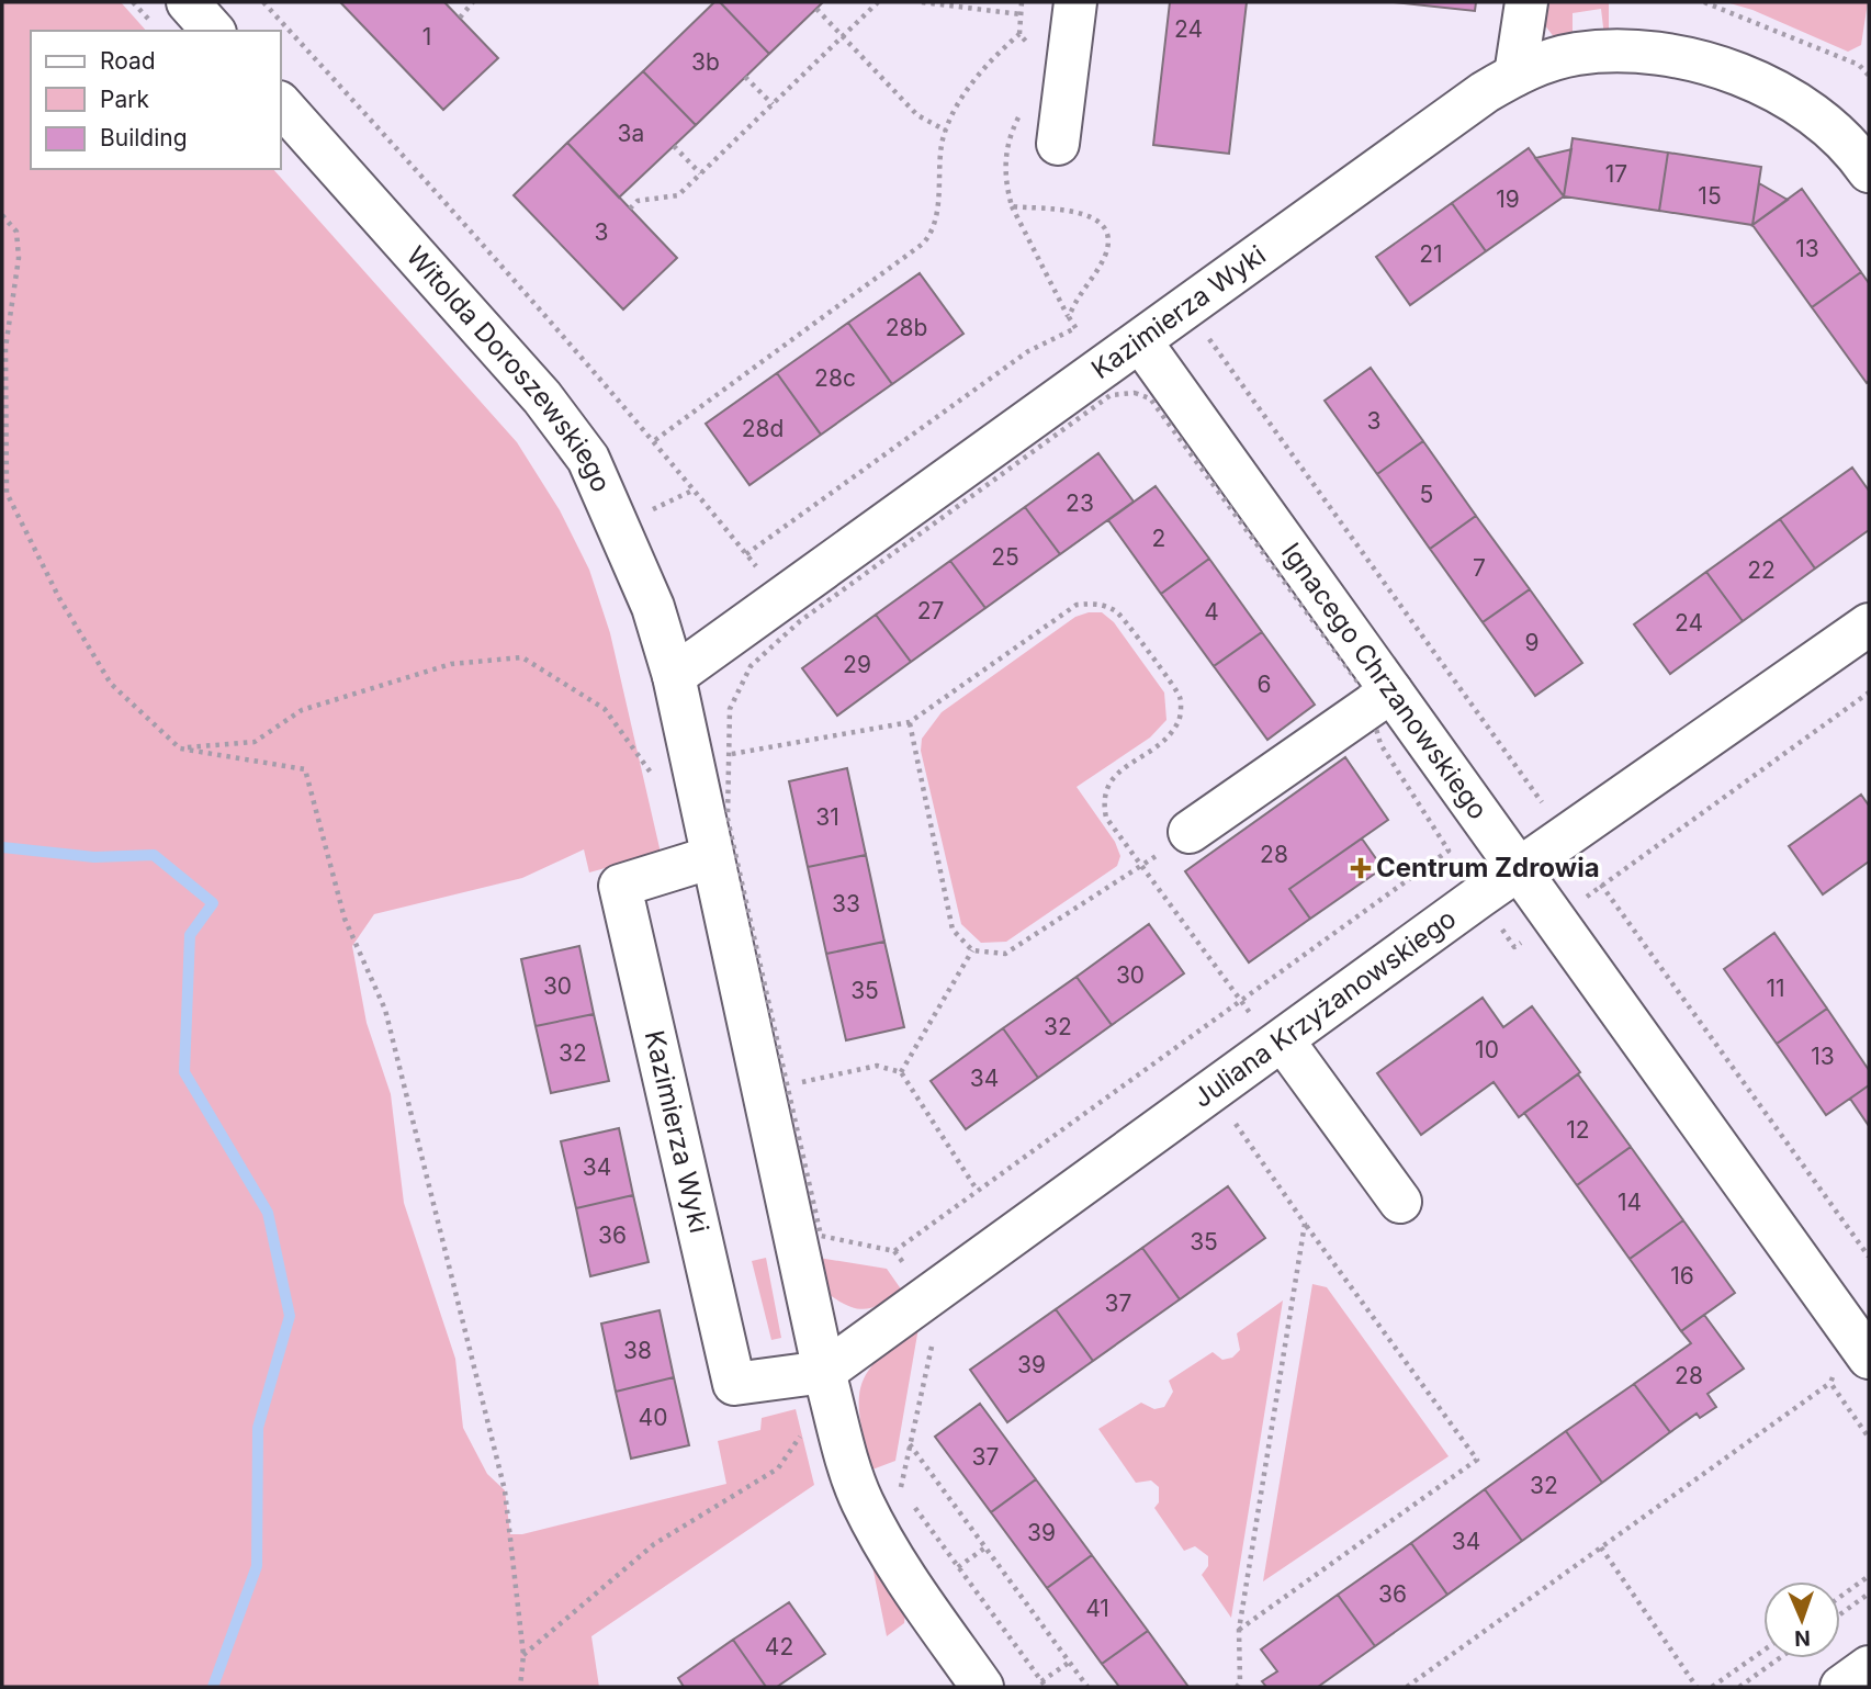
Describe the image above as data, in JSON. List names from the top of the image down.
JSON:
{
  "streets": {
    "street": [
      "Kazimierza Wyki",
      "Witolda Doroszewskiego",
      "Ignacego Chrzanowskiego",
      "Juliana Krzyżanowskiego"
    ]
  },
  "crossings": [
    ["Kazimierza Wyki", "Witolda Doroszewskiego"],
    ["Kazimierza Wyki", "Ignacego Chrzanowskiego"],
    ["Kazimierza Wyki", "Juliana Krzyżanowskiego"],
    ["Ignacego Chrzanowskiego", "Juliana Krzyżanowskiego"]
  ],
  "places": {
    "health": ["Centrum Zdrowia"]
  },
  "house_numbers": [
    "24",
    "1",
    "3b",
    "3a",
    "17",
    "15",
    "19",
    "3",
    "13",
    "21",
    "28b",
    "28c",
    "3",
    "28d",
    "5",
    "23",
    "2",
    "25",
    "7",
    "22",
    "27",
    "4",
    "24",
    "9",
    "29",
    "6",
    "31",
    "28",
    "33",
    "30",
    "30",
    "11",
    "35",
    "32",
    "10",
    "32",
    "13",
    "34",
    "12",
    "34",
    "14",
    "36",
    "35",
    "16",
    "37",
    "38",
    "39",
    "28",
    "40",
    "37",
    "32",
    "39",
    "34",
    "36",
    "41",
    "42"
  ],
  "legend": ["Road", "Park", "Building"],
  "north": "bottom"
}
